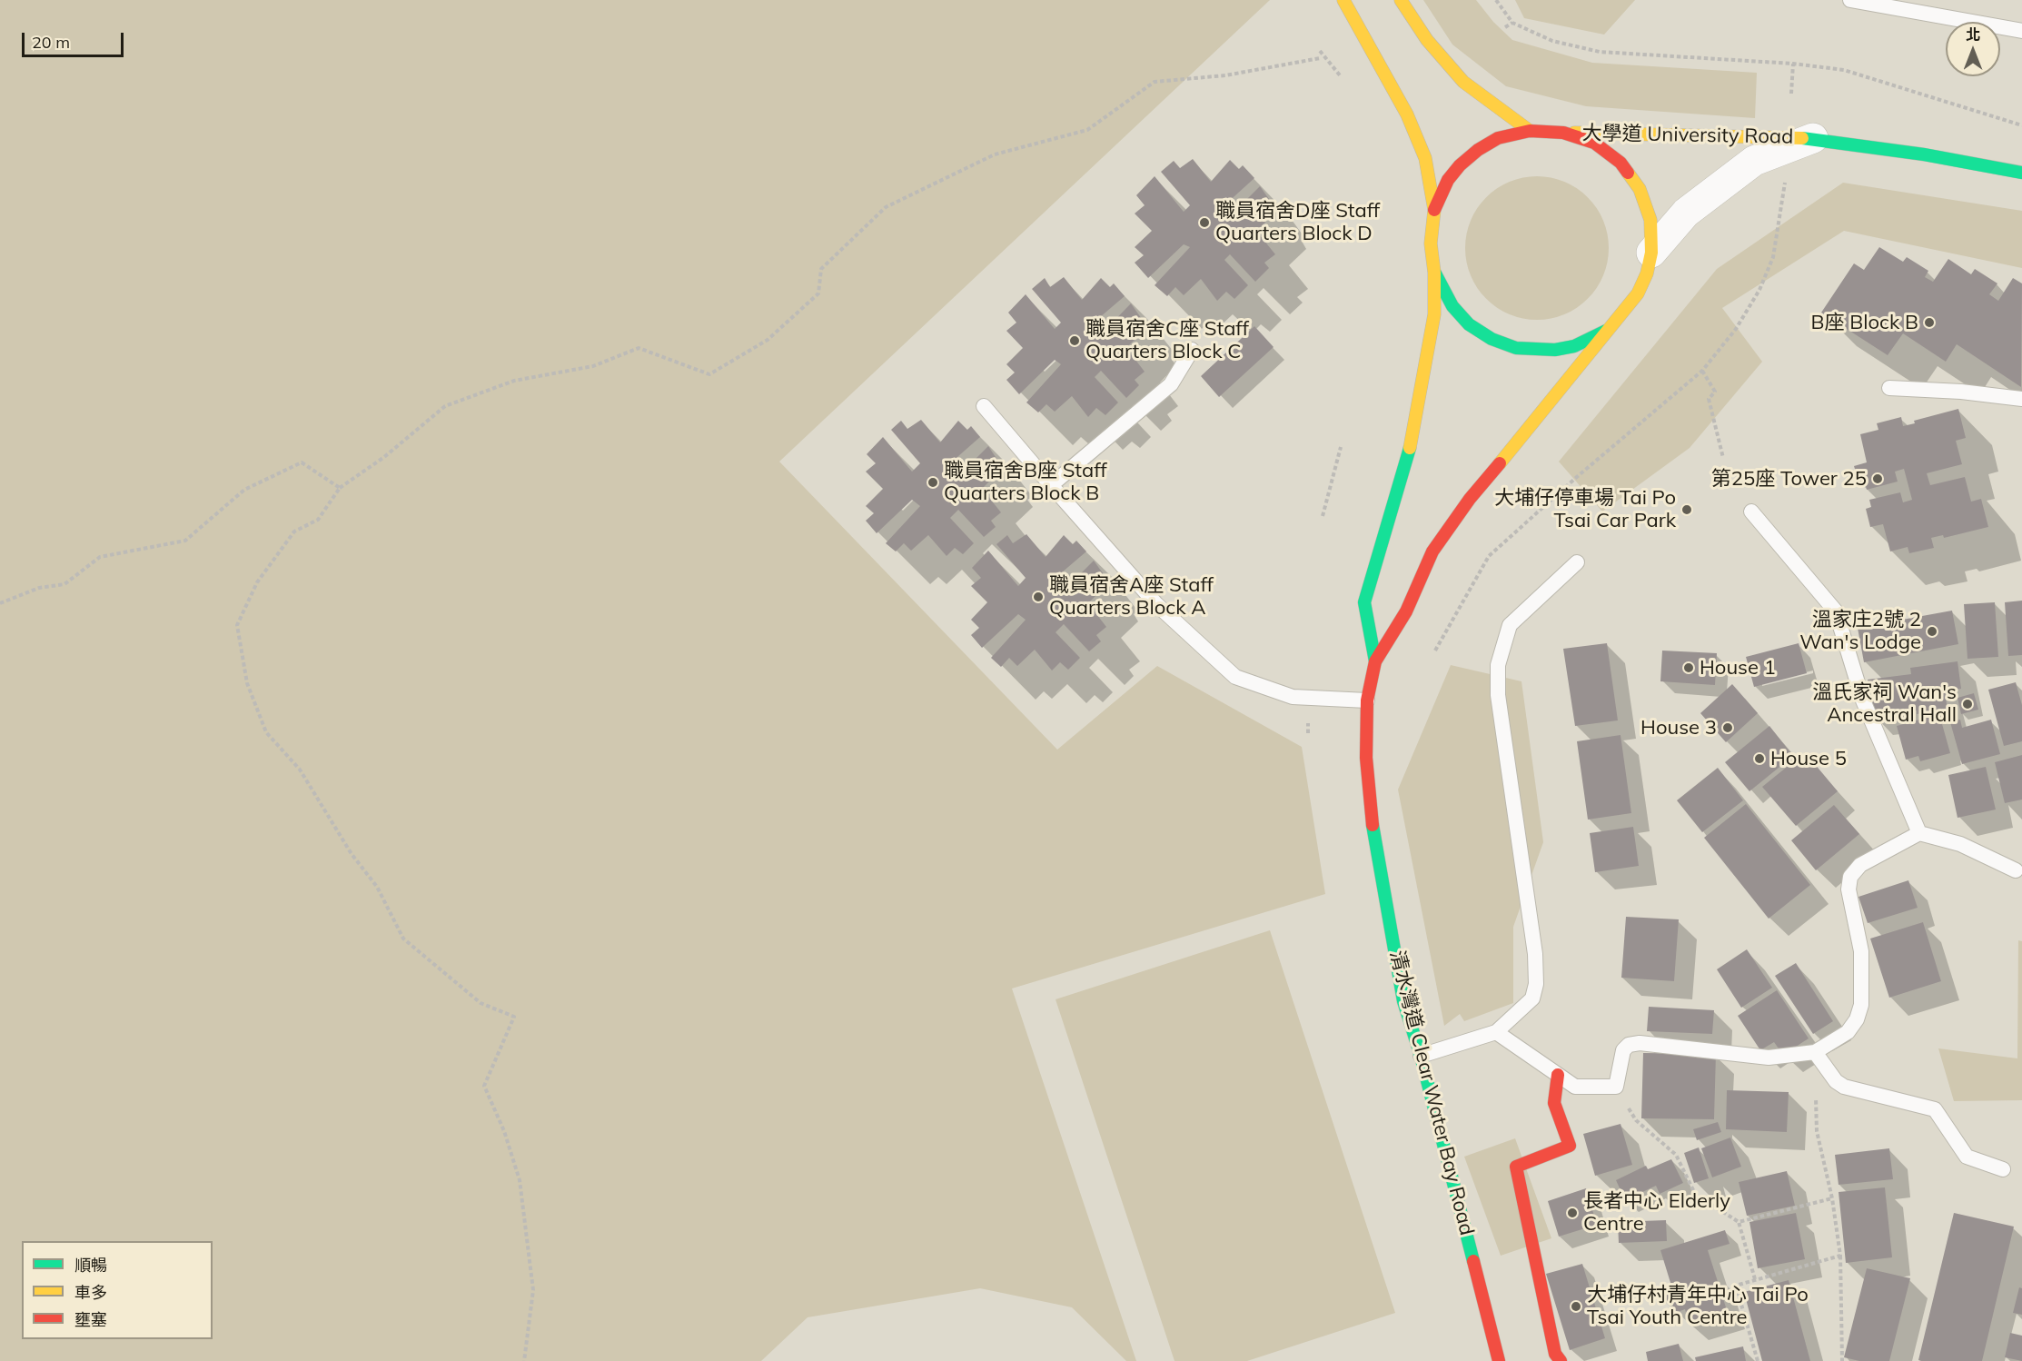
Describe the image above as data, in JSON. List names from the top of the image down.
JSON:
{
  "streets": {
    "main road": ["大學道 University Road", "清水灣道 Clear Water Bay Road"]
  },
  "crossings": [
    ["大學道 University Road", "清水灣道 Clear Water Bay Road"]
  ],
  "places": [
    "職員宿舍D座 Staff Quarters Block D",
    "B座 Block B",
    "職員宿舍C座 Staff Quarters Block C",
    "第25座 Tower 25",
    "職員宿舍B座 Staff Quarters Block B",
    "大埔仔停車場 Tai Po Tsai Car Park",
    "職員宿舍A座 Staff Quarters Block A",
    "溫家庄2號 2 Wan's Lodge",
    "House 1",
    "溫氏家祠 Wan's Ancestral Hall",
    "House 3",
    "House 5",
    "長者中心 Elderly Centre",
    "大埔仔村青年中心 Tai Po Tsai Youth Centre"
  ],
  "legend": ["順暢", "車多", "壅塞"],
  "scale_bar": "20 m",
  "north": "top"
}
